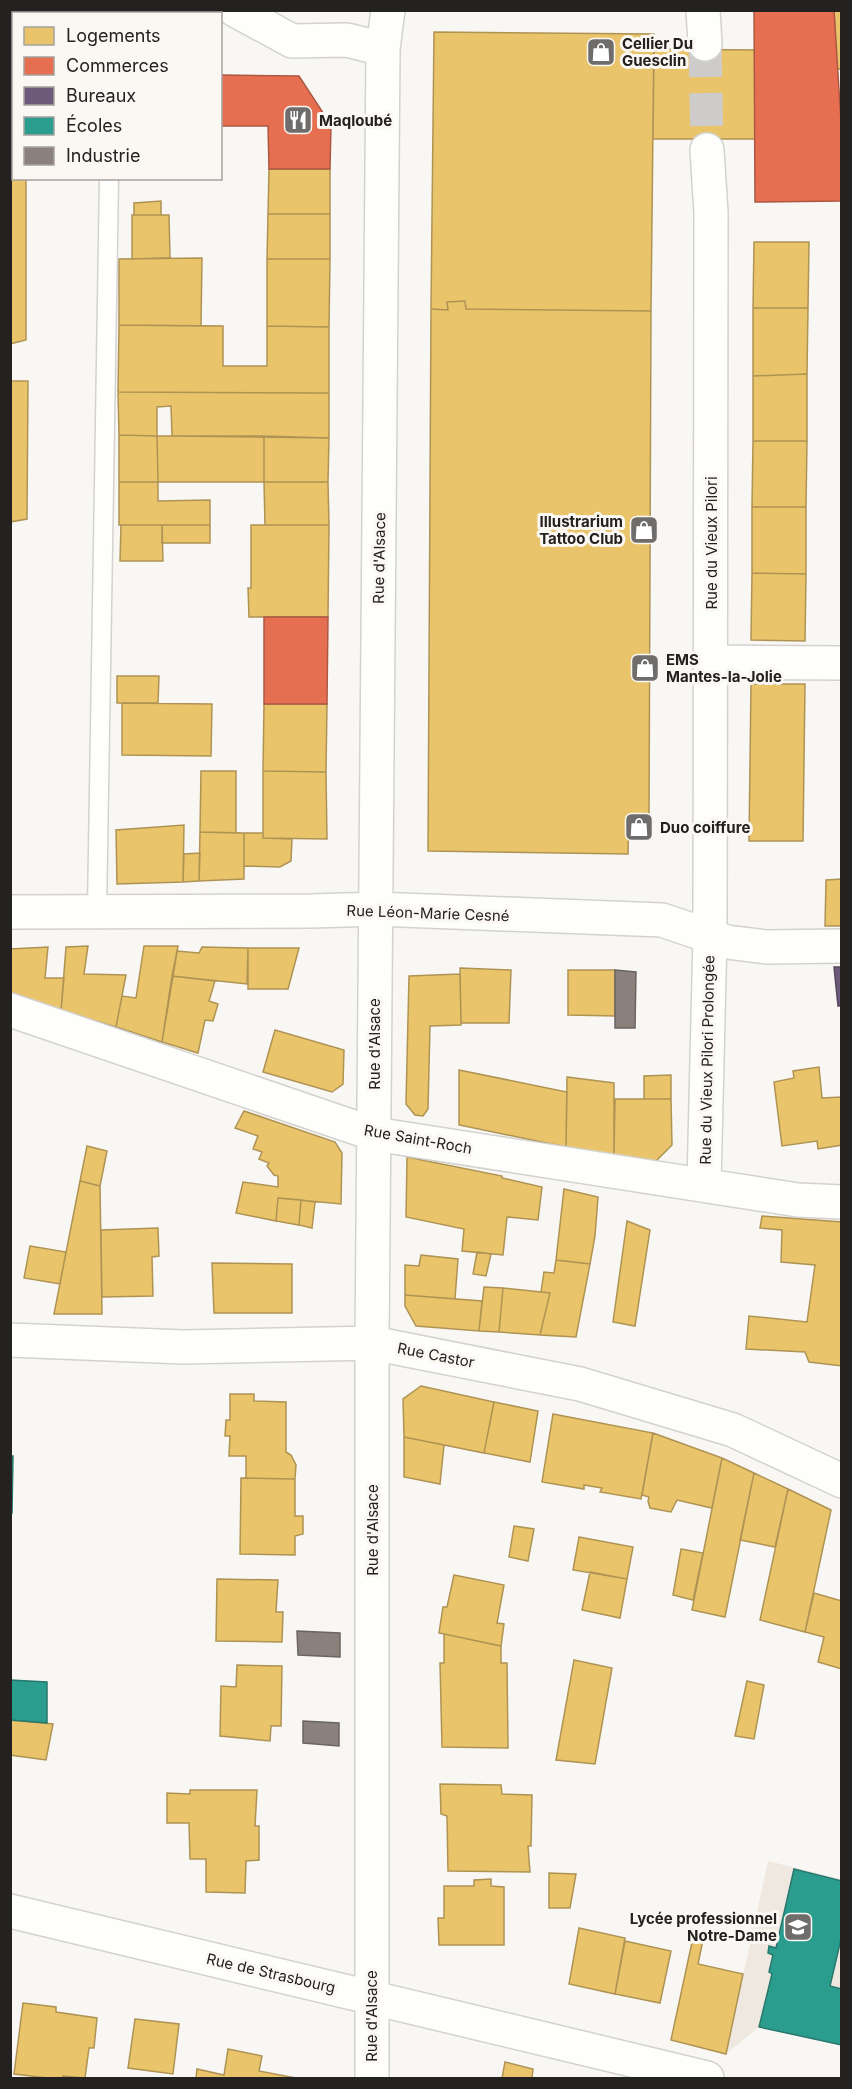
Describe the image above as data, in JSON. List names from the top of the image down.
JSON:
{
  "streets": {
    "street": [
      "Rue du Vieux Pilori",
      "Rue d'Alsace",
      "Rue Léon-Marie Cesné",
      "Rue du Vieux Pilori Prolongée",
      "Rue Saint-Roch",
      "Rue Castor",
      "Rue de Strasbourg"
    ]
  },
  "crossings": [
    ["Rue du Vieux Pilori", "Rue Léon-Marie Cesné"],
    ["Rue du Vieux Pilori", "Rue du Vieux Pilori Prolongée"],
    ["Rue d'Alsace", "Rue Léon-Marie Cesné"],
    ["Rue d'Alsace", "Rue Saint-Roch"],
    ["Rue d'Alsace", "Rue Castor"],
    ["Rue d'Alsace", "Rue de Strasbourg"],
    ["Rue Léon-Marie Cesné", "Rue du Vieux Pilori Prolongée"],
    ["Rue du Vieux Pilori Prolongée", "Rue Saint-Roch"]
  ],
  "places": {
    "shop": [
      "Cellier Du Guesclin",
      "Illustrarium Tattoo Club",
      "EMS Mantes-la-Jolie",
      "Duo coiffure"
    ],
    "restaurant": ["Maqloubé"],
    "school or university": ["Lycée professionnel Notre-Dame"]
  },
  "legend": [
    "Logements",
    "Commerces",
    "Bureaux",
    "Écoles",
    "Industrie"
  ]
}
